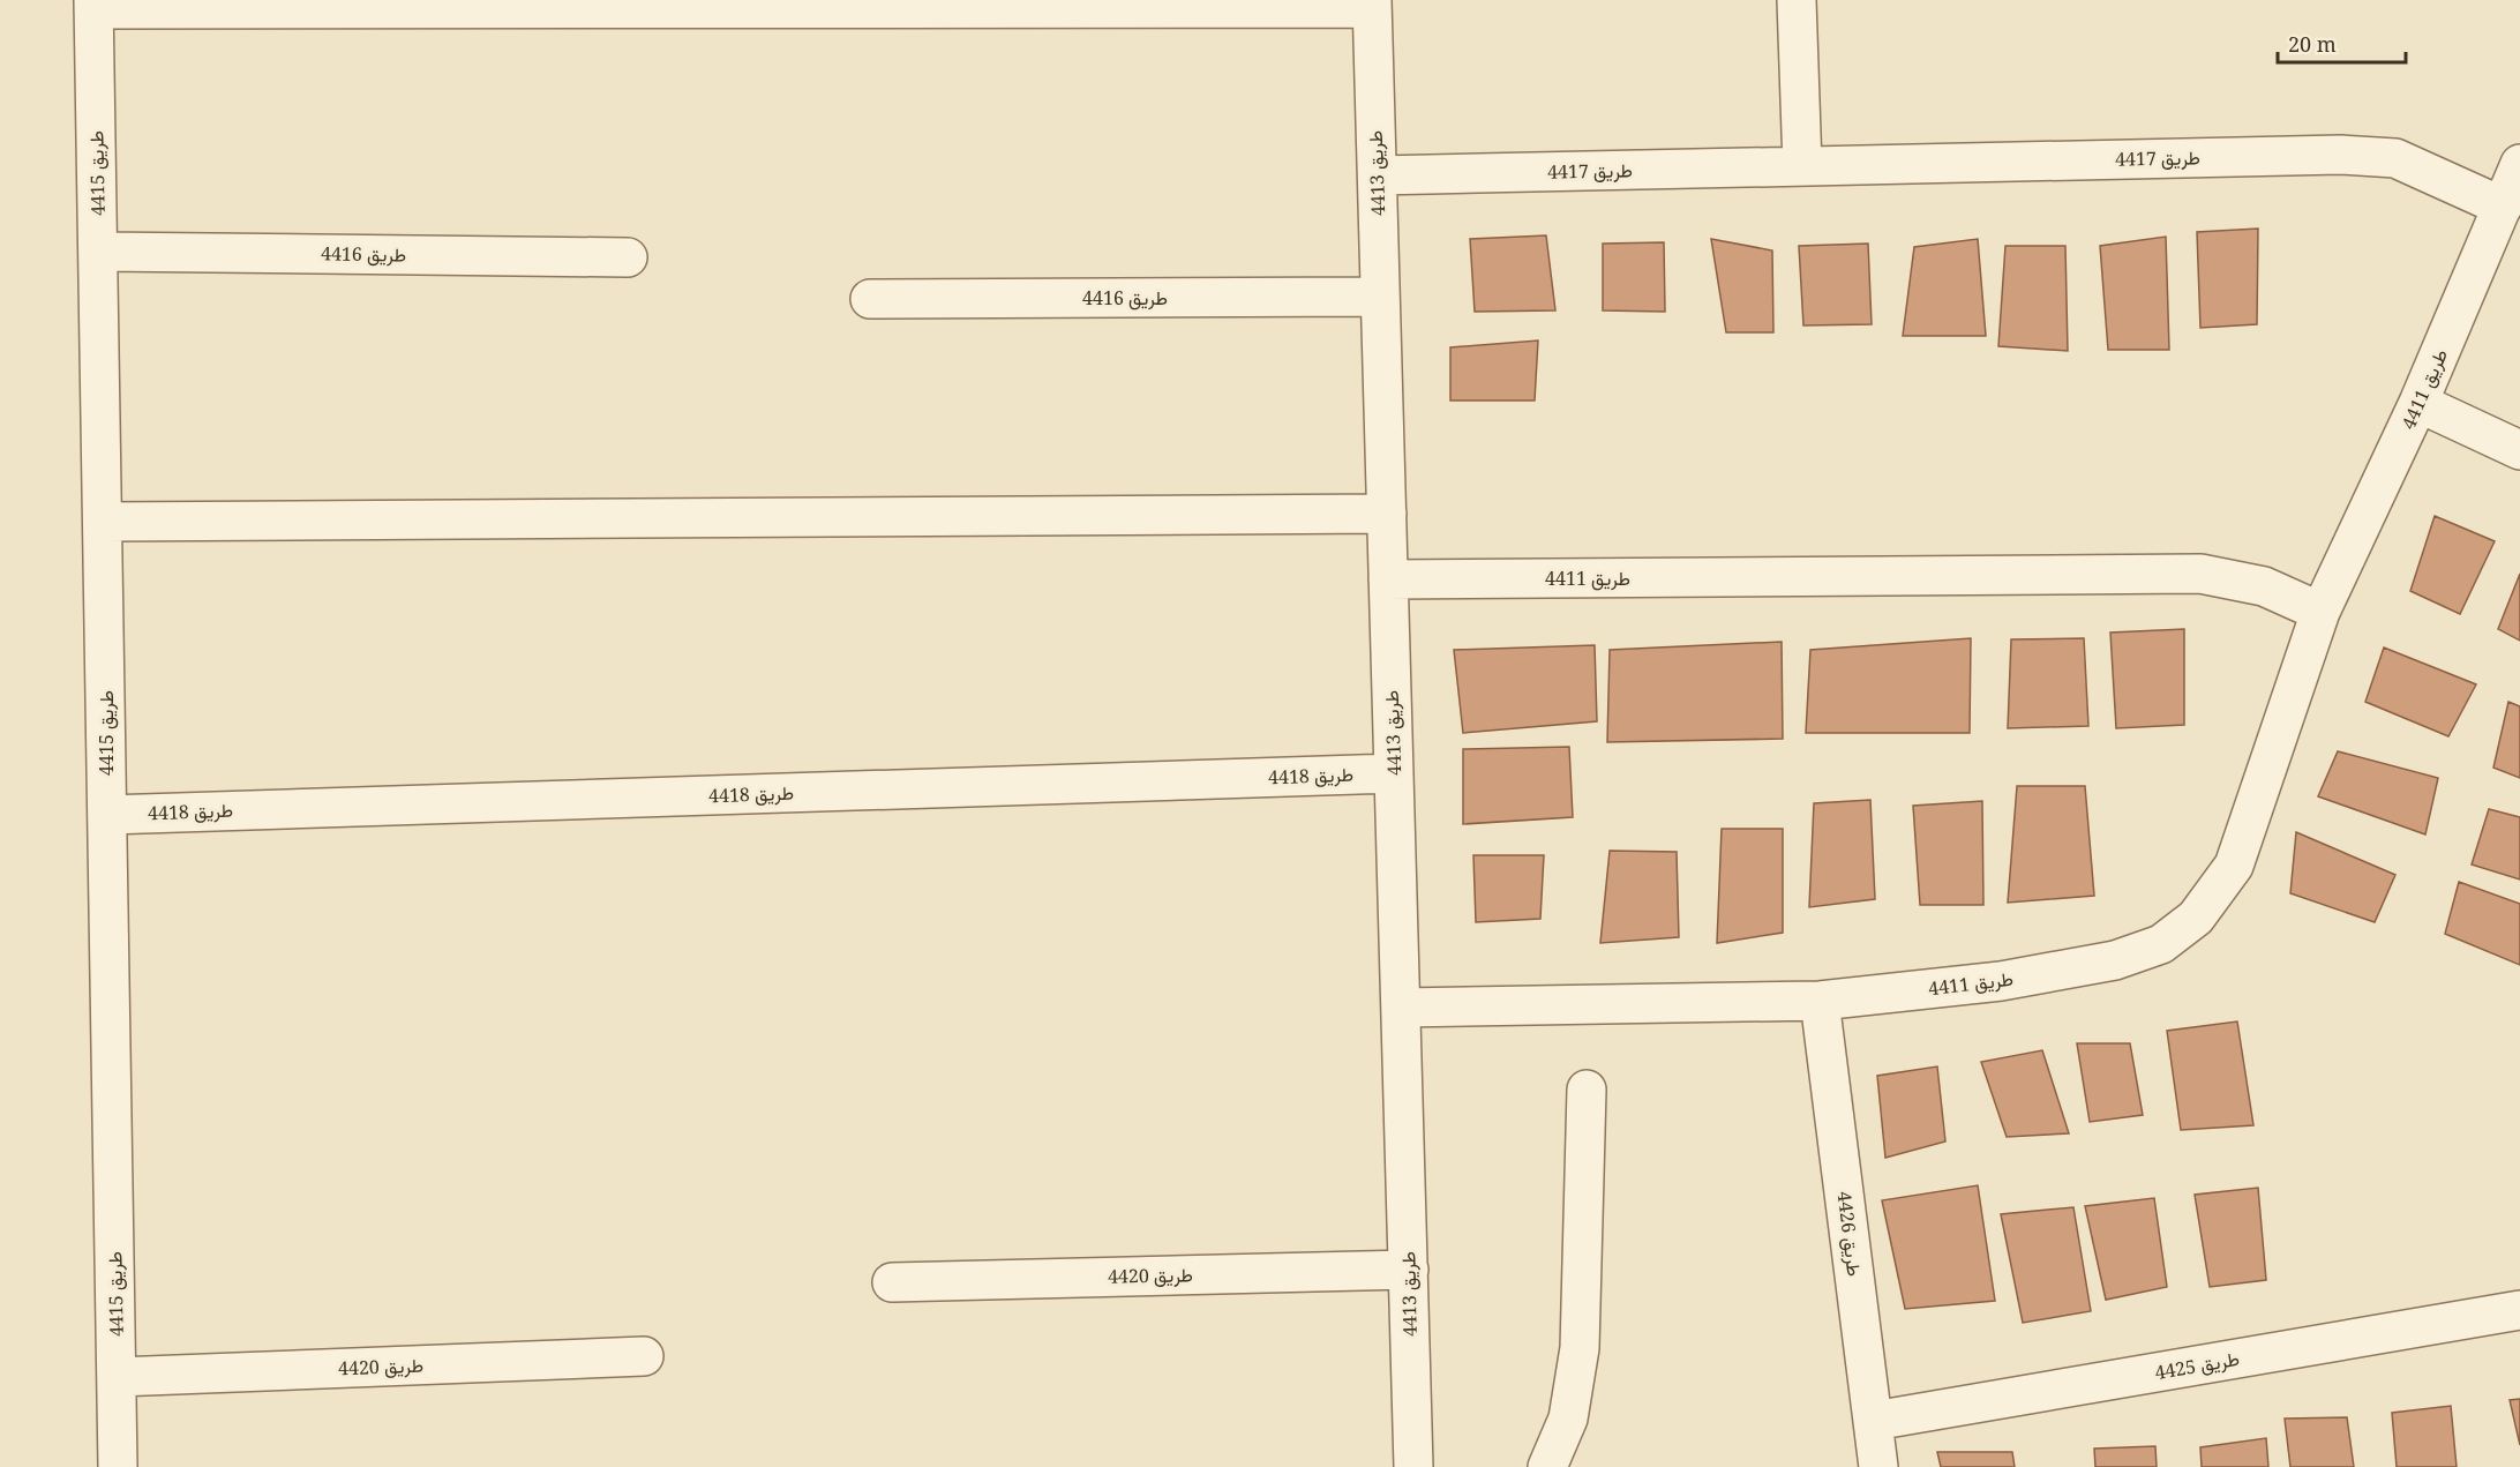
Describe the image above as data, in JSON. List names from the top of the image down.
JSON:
{
  "streets": {
    "street": [
      "طريق 4417",
      "طريق 4415",
      "طريق 4413",
      "طريق 4416",
      "طريق 4411",
      "طريق 4418",
      "طريق 4426",
      "طريق 4420",
      "طريق 4425"
    ]
  },
  "crossings": [
    ["طريق 4417", "طريق 4413"],
    ["طريق 4417", "طريق 4411"],
    ["طريق 4415", "طريق 4416"],
    ["طريق 4415", "طريق 4418"],
    ["طريق 4415", "طريق 4420"],
    ["طريق 4413", "طريق 4416"],
    ["طريق 4413", "طريق 4411"],
    ["طريق 4413", "طريق 4418"],
    ["طريق 4413", "طريق 4420"],
    ["طريق 4411", "طريق 4426"],
    ["طريق 4426", "طريق 4425"]
  ],
  "scale_bar": "20 m"
}
